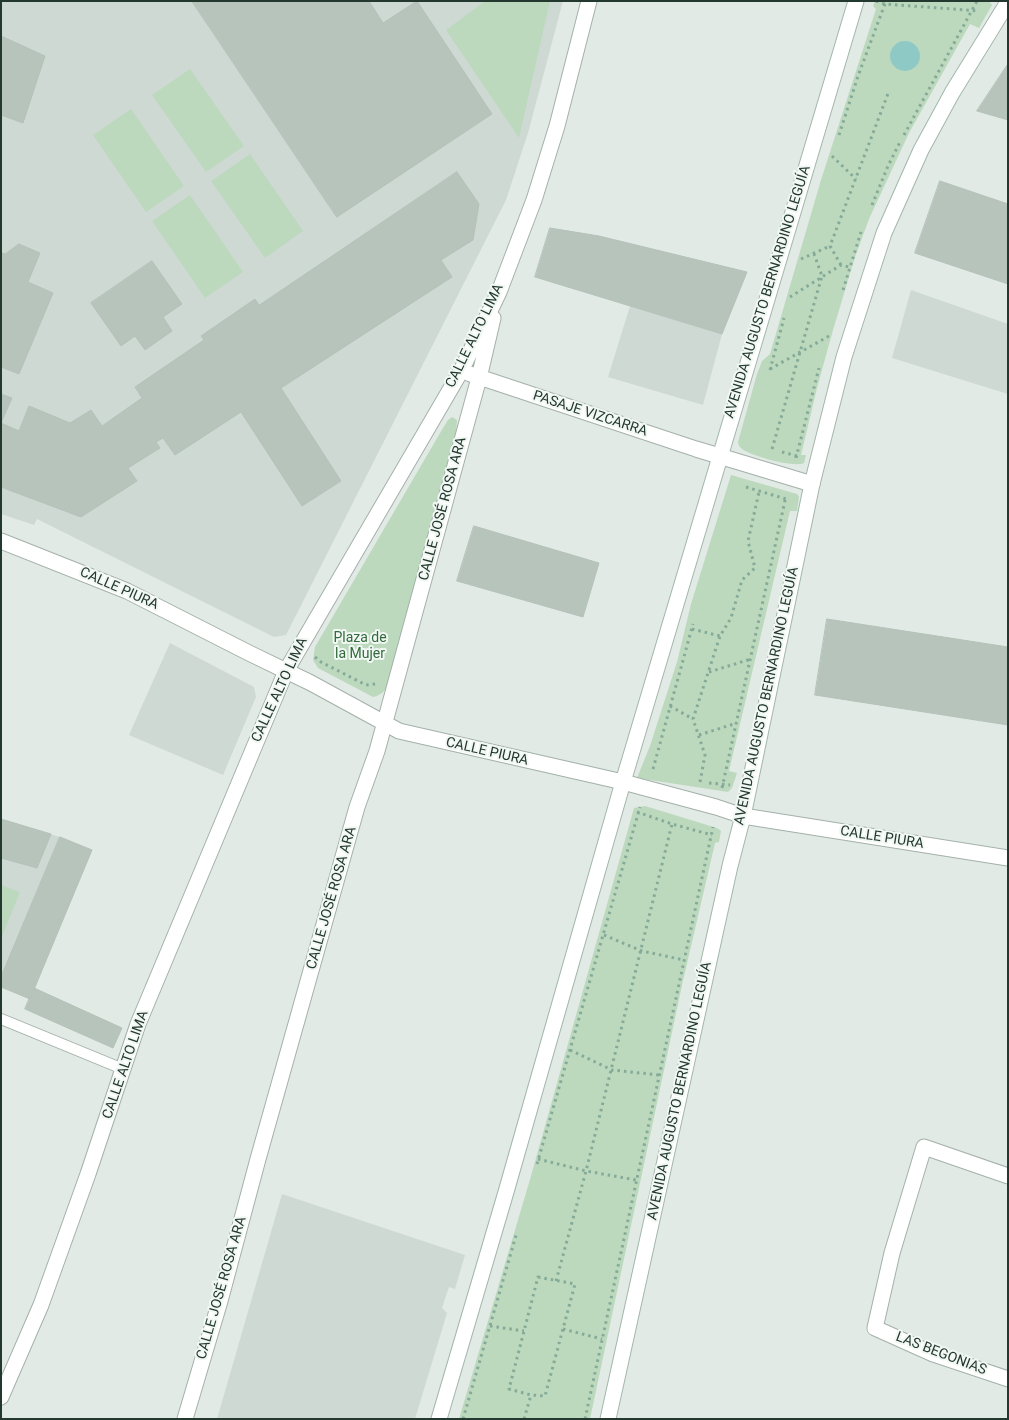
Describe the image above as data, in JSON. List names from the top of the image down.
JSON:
{
  "streets": {
    "street": [
      "AVENIDA AUGUSTO BERNARDINO LEGUÍA",
      "CALLE ALTO LIMA",
      "PASAJE VIZCARRA",
      "CALLE JOSÉ ROSA ARA",
      "CALLE PIURA",
      "LAS BEGONIAS"
    ]
  },
  "crossings": [
    ["AVENIDA AUGUSTO BERNARDINO LEGUÍA", "PASAJE VIZCARRA"],
    ["AVENIDA AUGUSTO BERNARDINO LEGUÍA", "CALLE PIURA"],
    ["CALLE ALTO LIMA", "PASAJE VIZCARRA"],
    ["CALLE ALTO LIMA", "CALLE JOSÉ ROSA ARA"],
    ["CALLE ALTO LIMA", "CALLE PIURA"],
    ["PASAJE VIZCARRA", "CALLE JOSÉ ROSA ARA"],
    ["CALLE JOSÉ ROSA ARA", "CALLE PIURA"]
  ],
  "parks": ["Plaza de la Mujer"]
}
